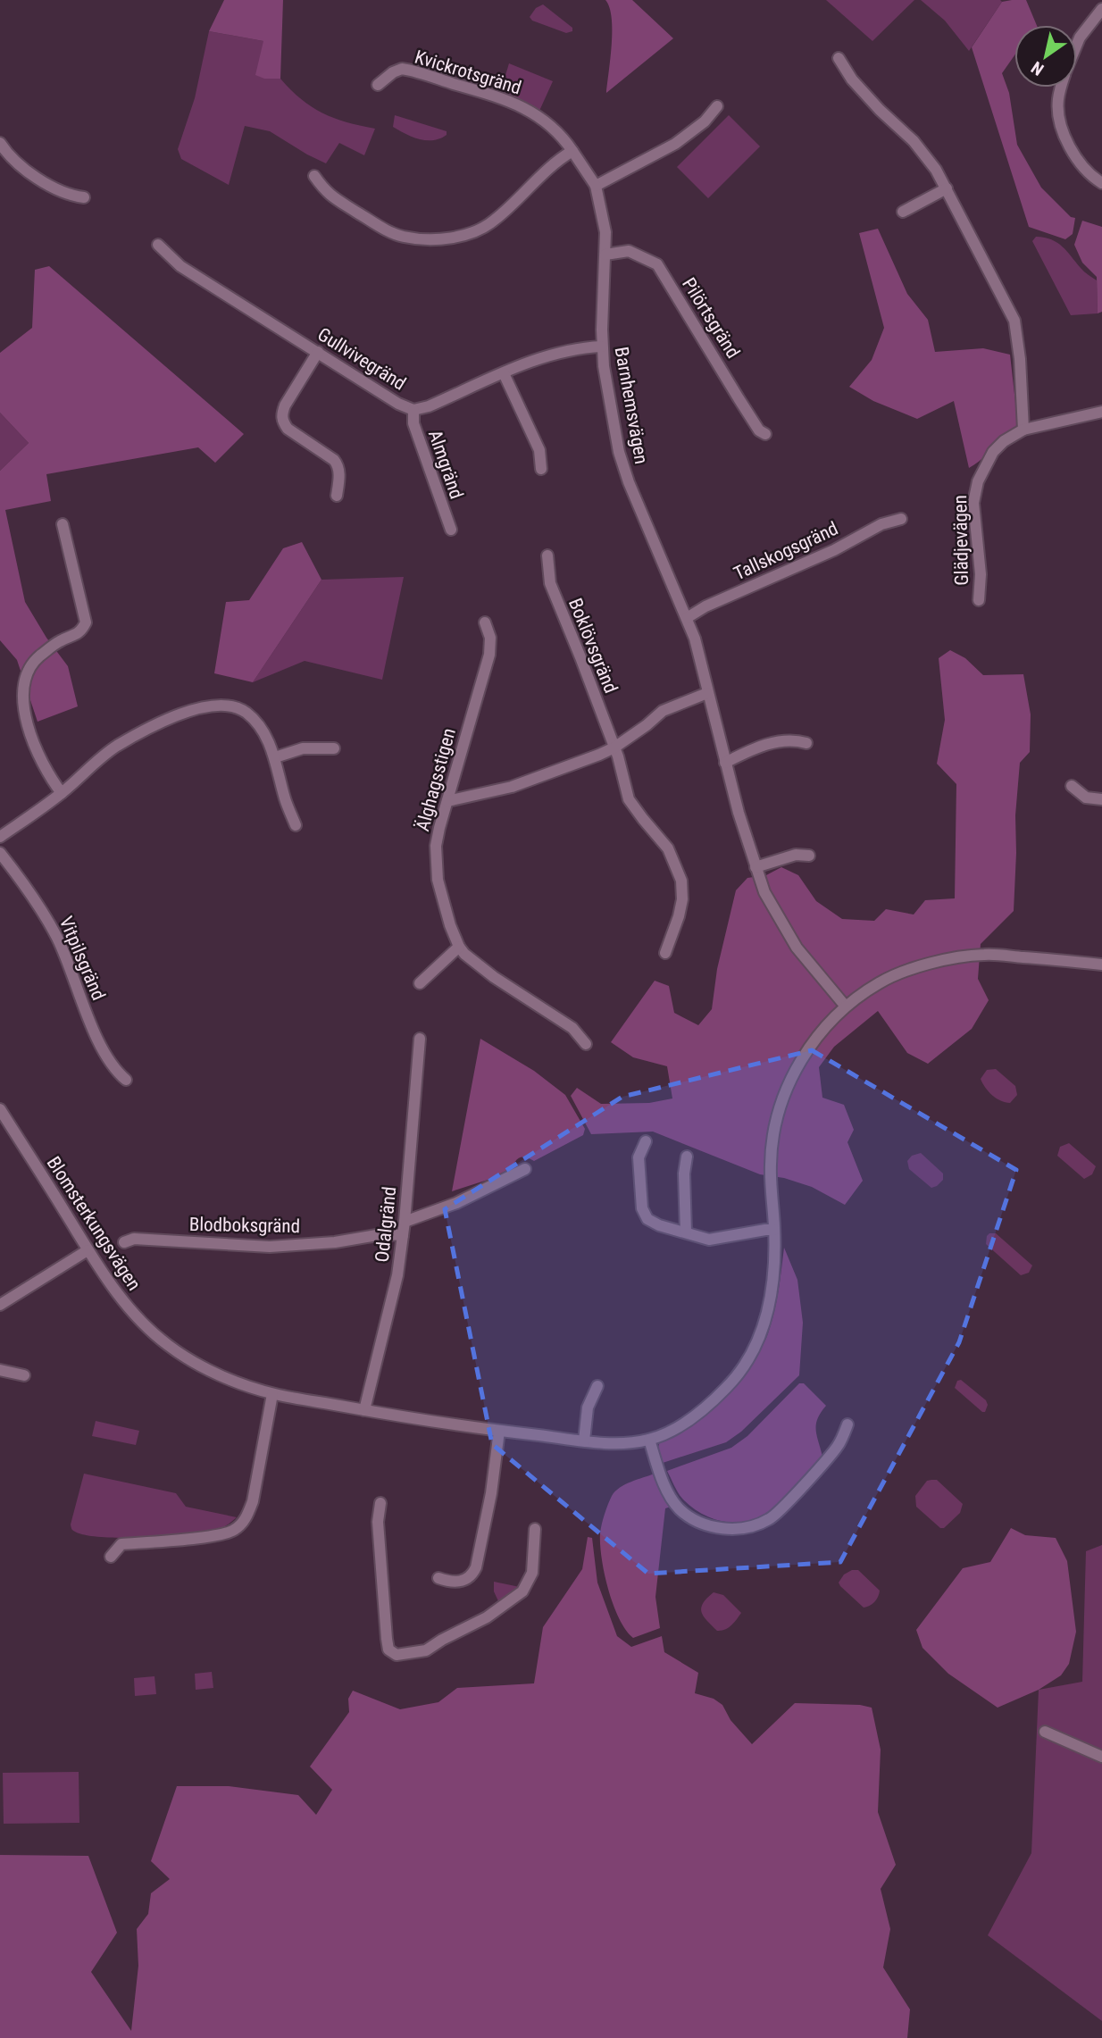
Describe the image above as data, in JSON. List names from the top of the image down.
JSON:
{
  "streets": {
    "street": [
      "Kvickrotsgränd",
      "Pilörtsgränd",
      "Gullvivegränd",
      "Barnhemsvägen",
      "Almgränd",
      "Glädjevägen",
      "Tallskogsgränd",
      "Boklövsgränd",
      "Älghagsstigen",
      "Vitpilsgränd",
      "Blomsterkungsvägen",
      "Odalgränd",
      "Blodboksgränd"
    ]
  },
  "crossings": [
    ["Kvickrotsgränd", "Barnhemsvägen"],
    ["Pilörtsgränd", "Barnhemsvägen"],
    ["Gullvivegränd", "Barnhemsvägen"],
    ["Gullvivegränd", "Almgränd"],
    ["Barnhemsvägen", "Tallskogsgränd"],
    ["Barnhemsvägen", "Blomsterkungsvägen"],
    ["Blomsterkungsvägen", "Odalgränd"],
    ["Odalgränd", "Blodboksgränd"]
  ],
  "north": "bottom left"
}
